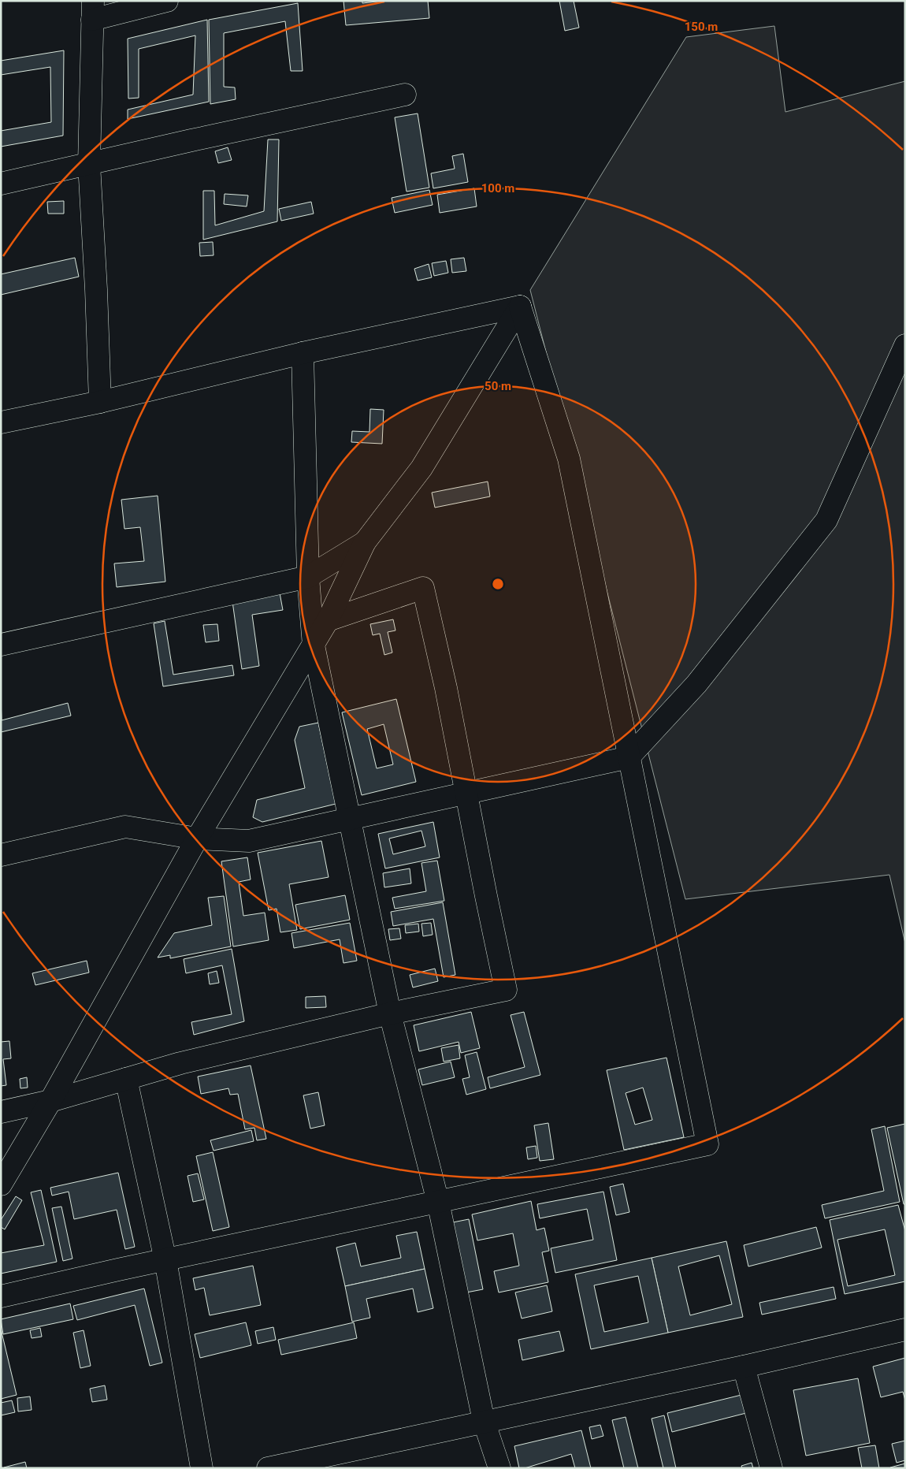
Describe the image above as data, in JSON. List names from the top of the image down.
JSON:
{
  "rings": ["150 m", "100 m", "50 m"]
}
